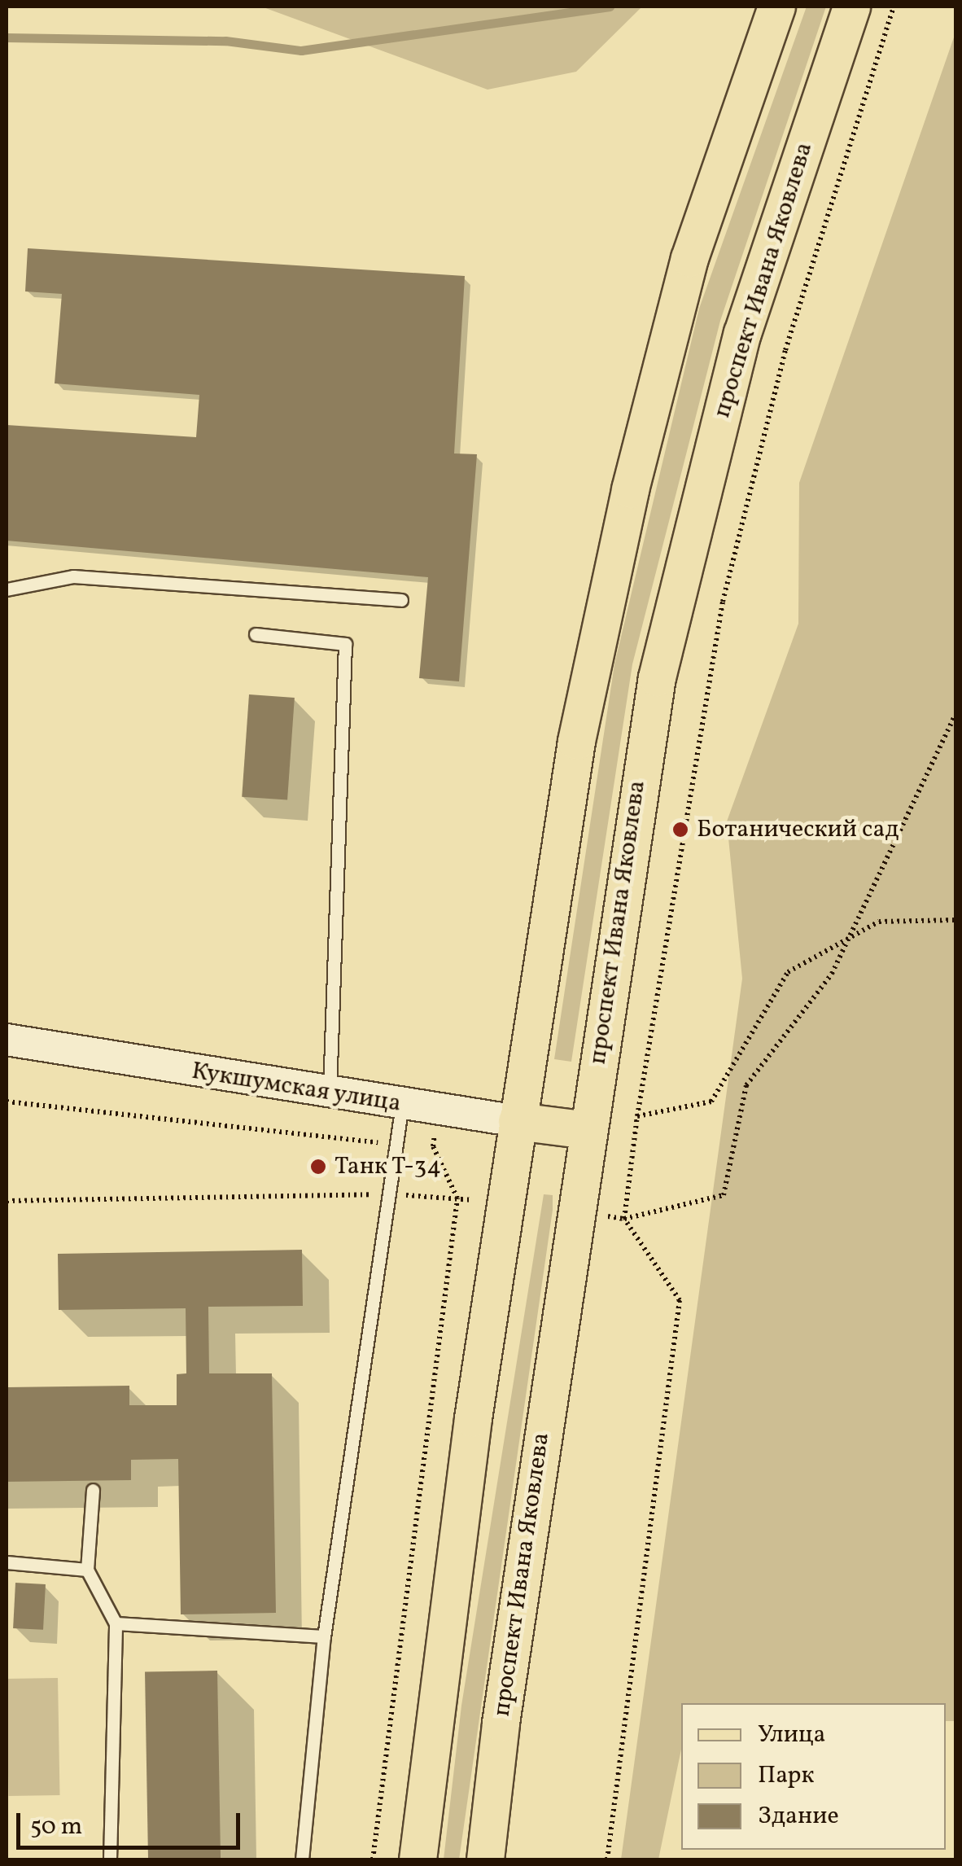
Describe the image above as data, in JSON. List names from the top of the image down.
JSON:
{
  "streets": {
    "main road": ["проспект Ивана Яковлева", "Кукшумская улица"]
  },
  "crossings": [
    ["проспект Ивана Яковлева", "Кукшумская улица"]
  ],
  "places": ["Ботанический сад", "Танк Т-34"],
  "legend": ["Улица", "Парк", "Здание"],
  "scale_bar": "50 m"
}
